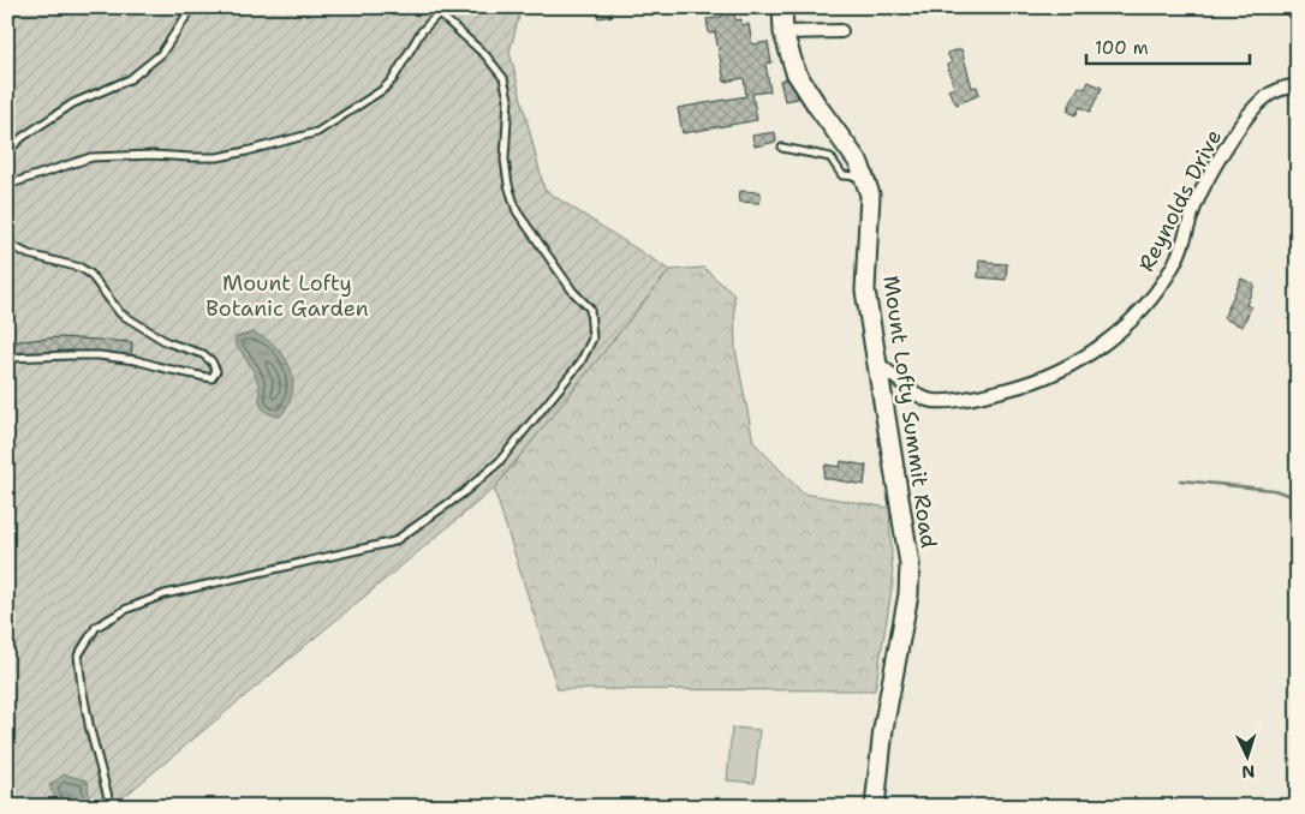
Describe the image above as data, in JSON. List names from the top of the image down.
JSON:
{
  "streets": {
    "main road": ["Mount Lofty Summit Road"],
    "street": ["Reynolds Drive"]
  },
  "crossings": [
    ["Reynolds Drive", "Mount Lofty Summit Road"]
  ],
  "parks": ["Mount Lofty Botanic Garden"],
  "scale_bar": "100 m",
  "north": "bottom"
}
